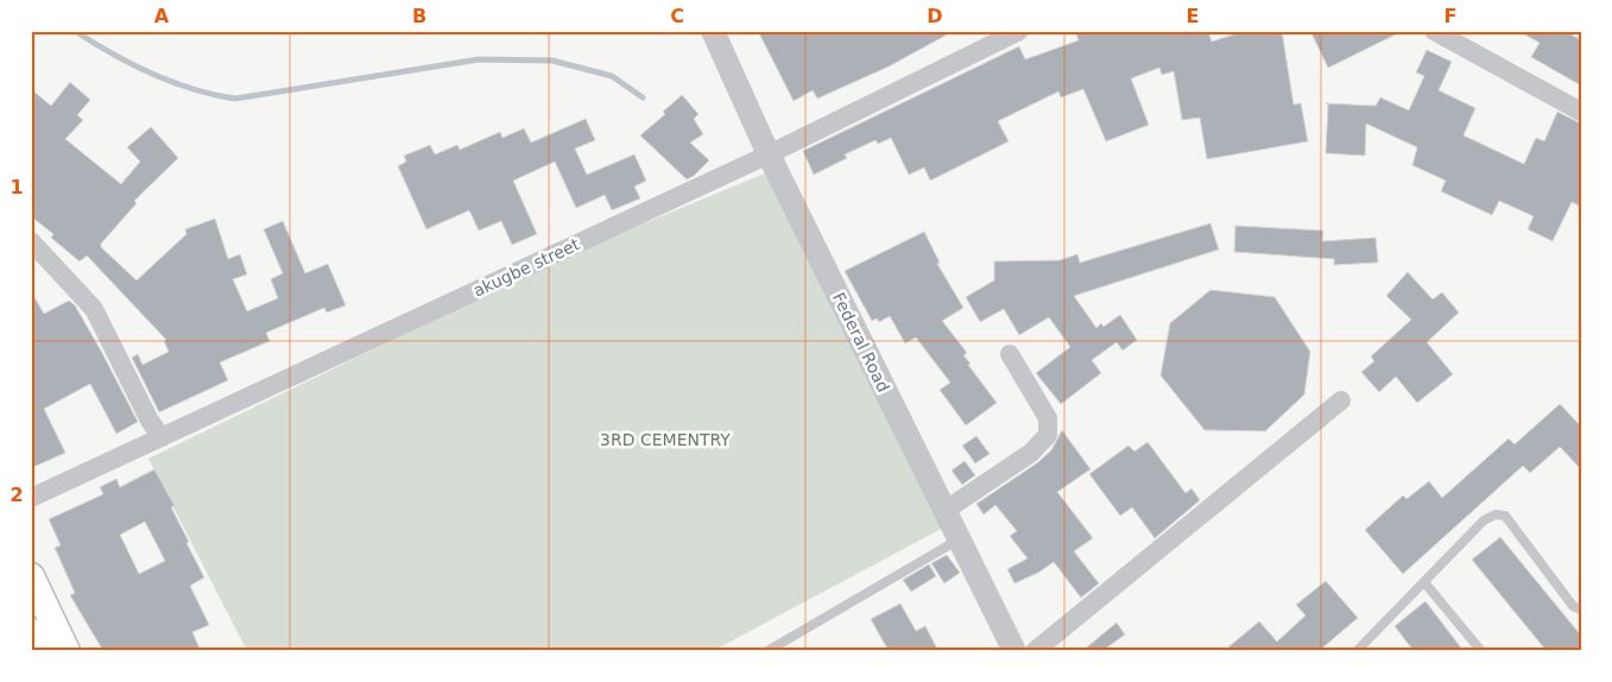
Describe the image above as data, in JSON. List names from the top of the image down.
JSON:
{
  "streets": {
    "street": ["akugbe street", "Federal Road"]
  },
  "crossings": [
    ["akugbe street", "Federal Road"]
  ],
  "parks": ["3RD CEMENTRY"],
  "grid": {
    "columns": [
      "A",
      "B",
      "C",
      "D",
      "E",
      "F"
    ],
    "rows": ["1", "2"]
  }
}
